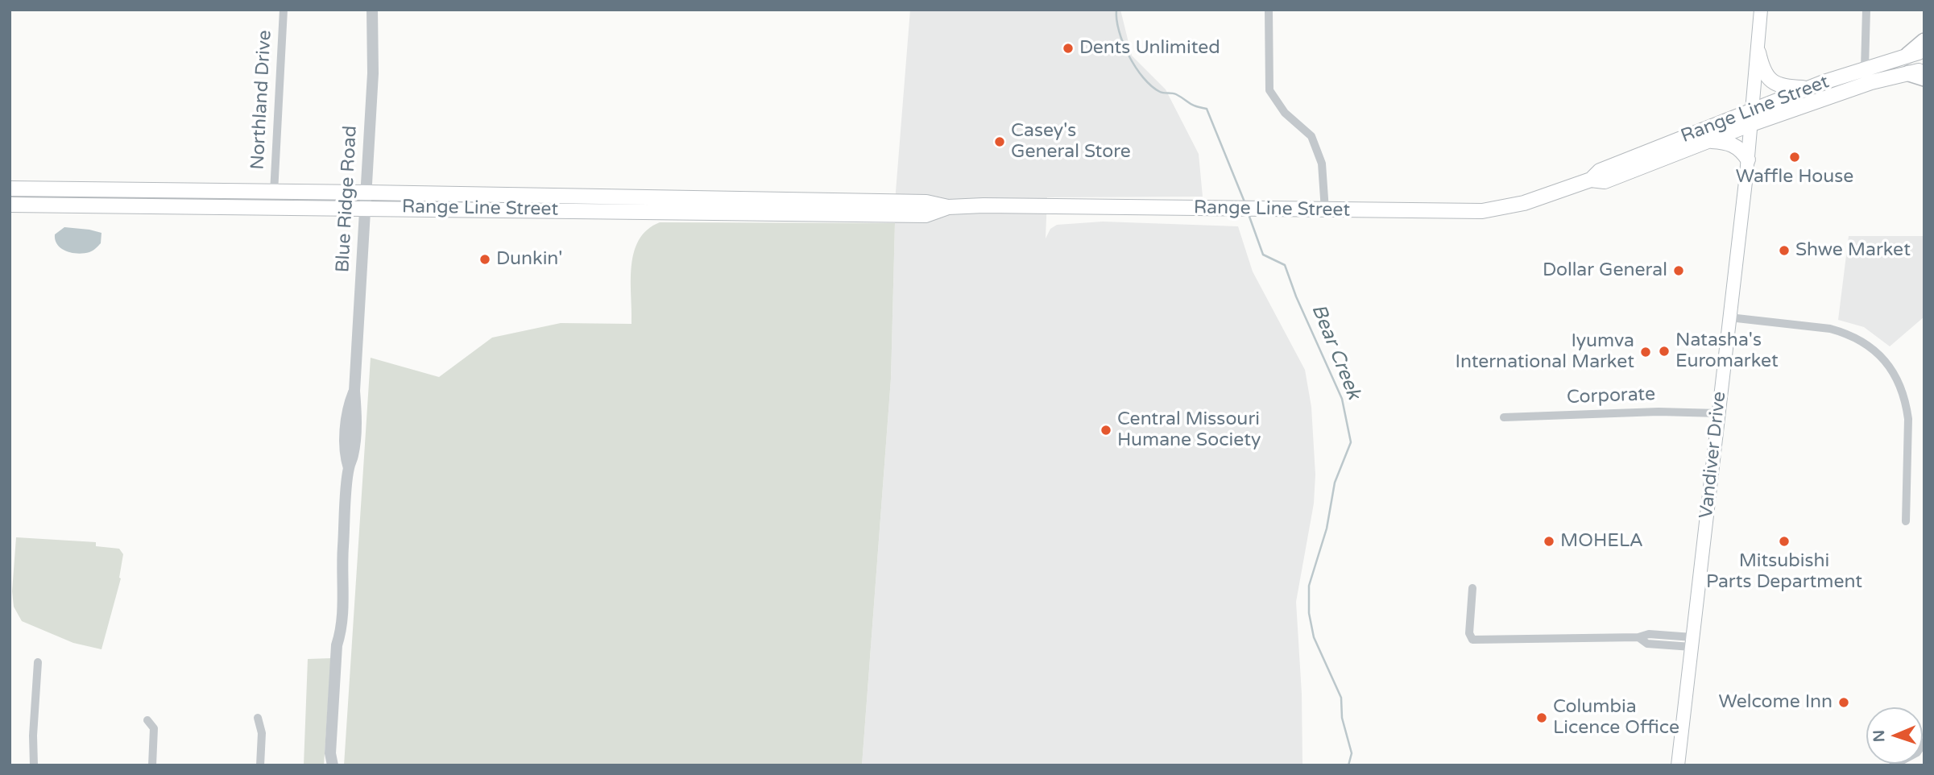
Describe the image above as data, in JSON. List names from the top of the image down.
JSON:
{
  "streets": {
    "main road": ["Range Line Street", "Vandiver Drive"],
    "street": ["Northland Drive", "Blue Ridge Road", "Corporate"]
  },
  "crossings": [
    ["Northland Drive", "Range Line Street"],
    ["Range Line Street", "Blue Ridge Road"],
    ["Range Line Street", "Vandiver Drive"],
    ["Corporate", "Vandiver Drive"]
  ],
  "water": ["Bear Creek"],
  "places": [
    "Dents Unlimited",
    "Casey's General Store",
    "Waffle House",
    "Shwe Market",
    "Dunkin'",
    "Dollar General",
    "Natasha's Euromarket",
    "Iyumva International Market",
    "Central Missouri Humane Society",
    "MOHELA",
    "Mitsubishi Parts Department",
    "Welcome Inn",
    "Columbia Licence Office"
  ],
  "north": "left"
}
